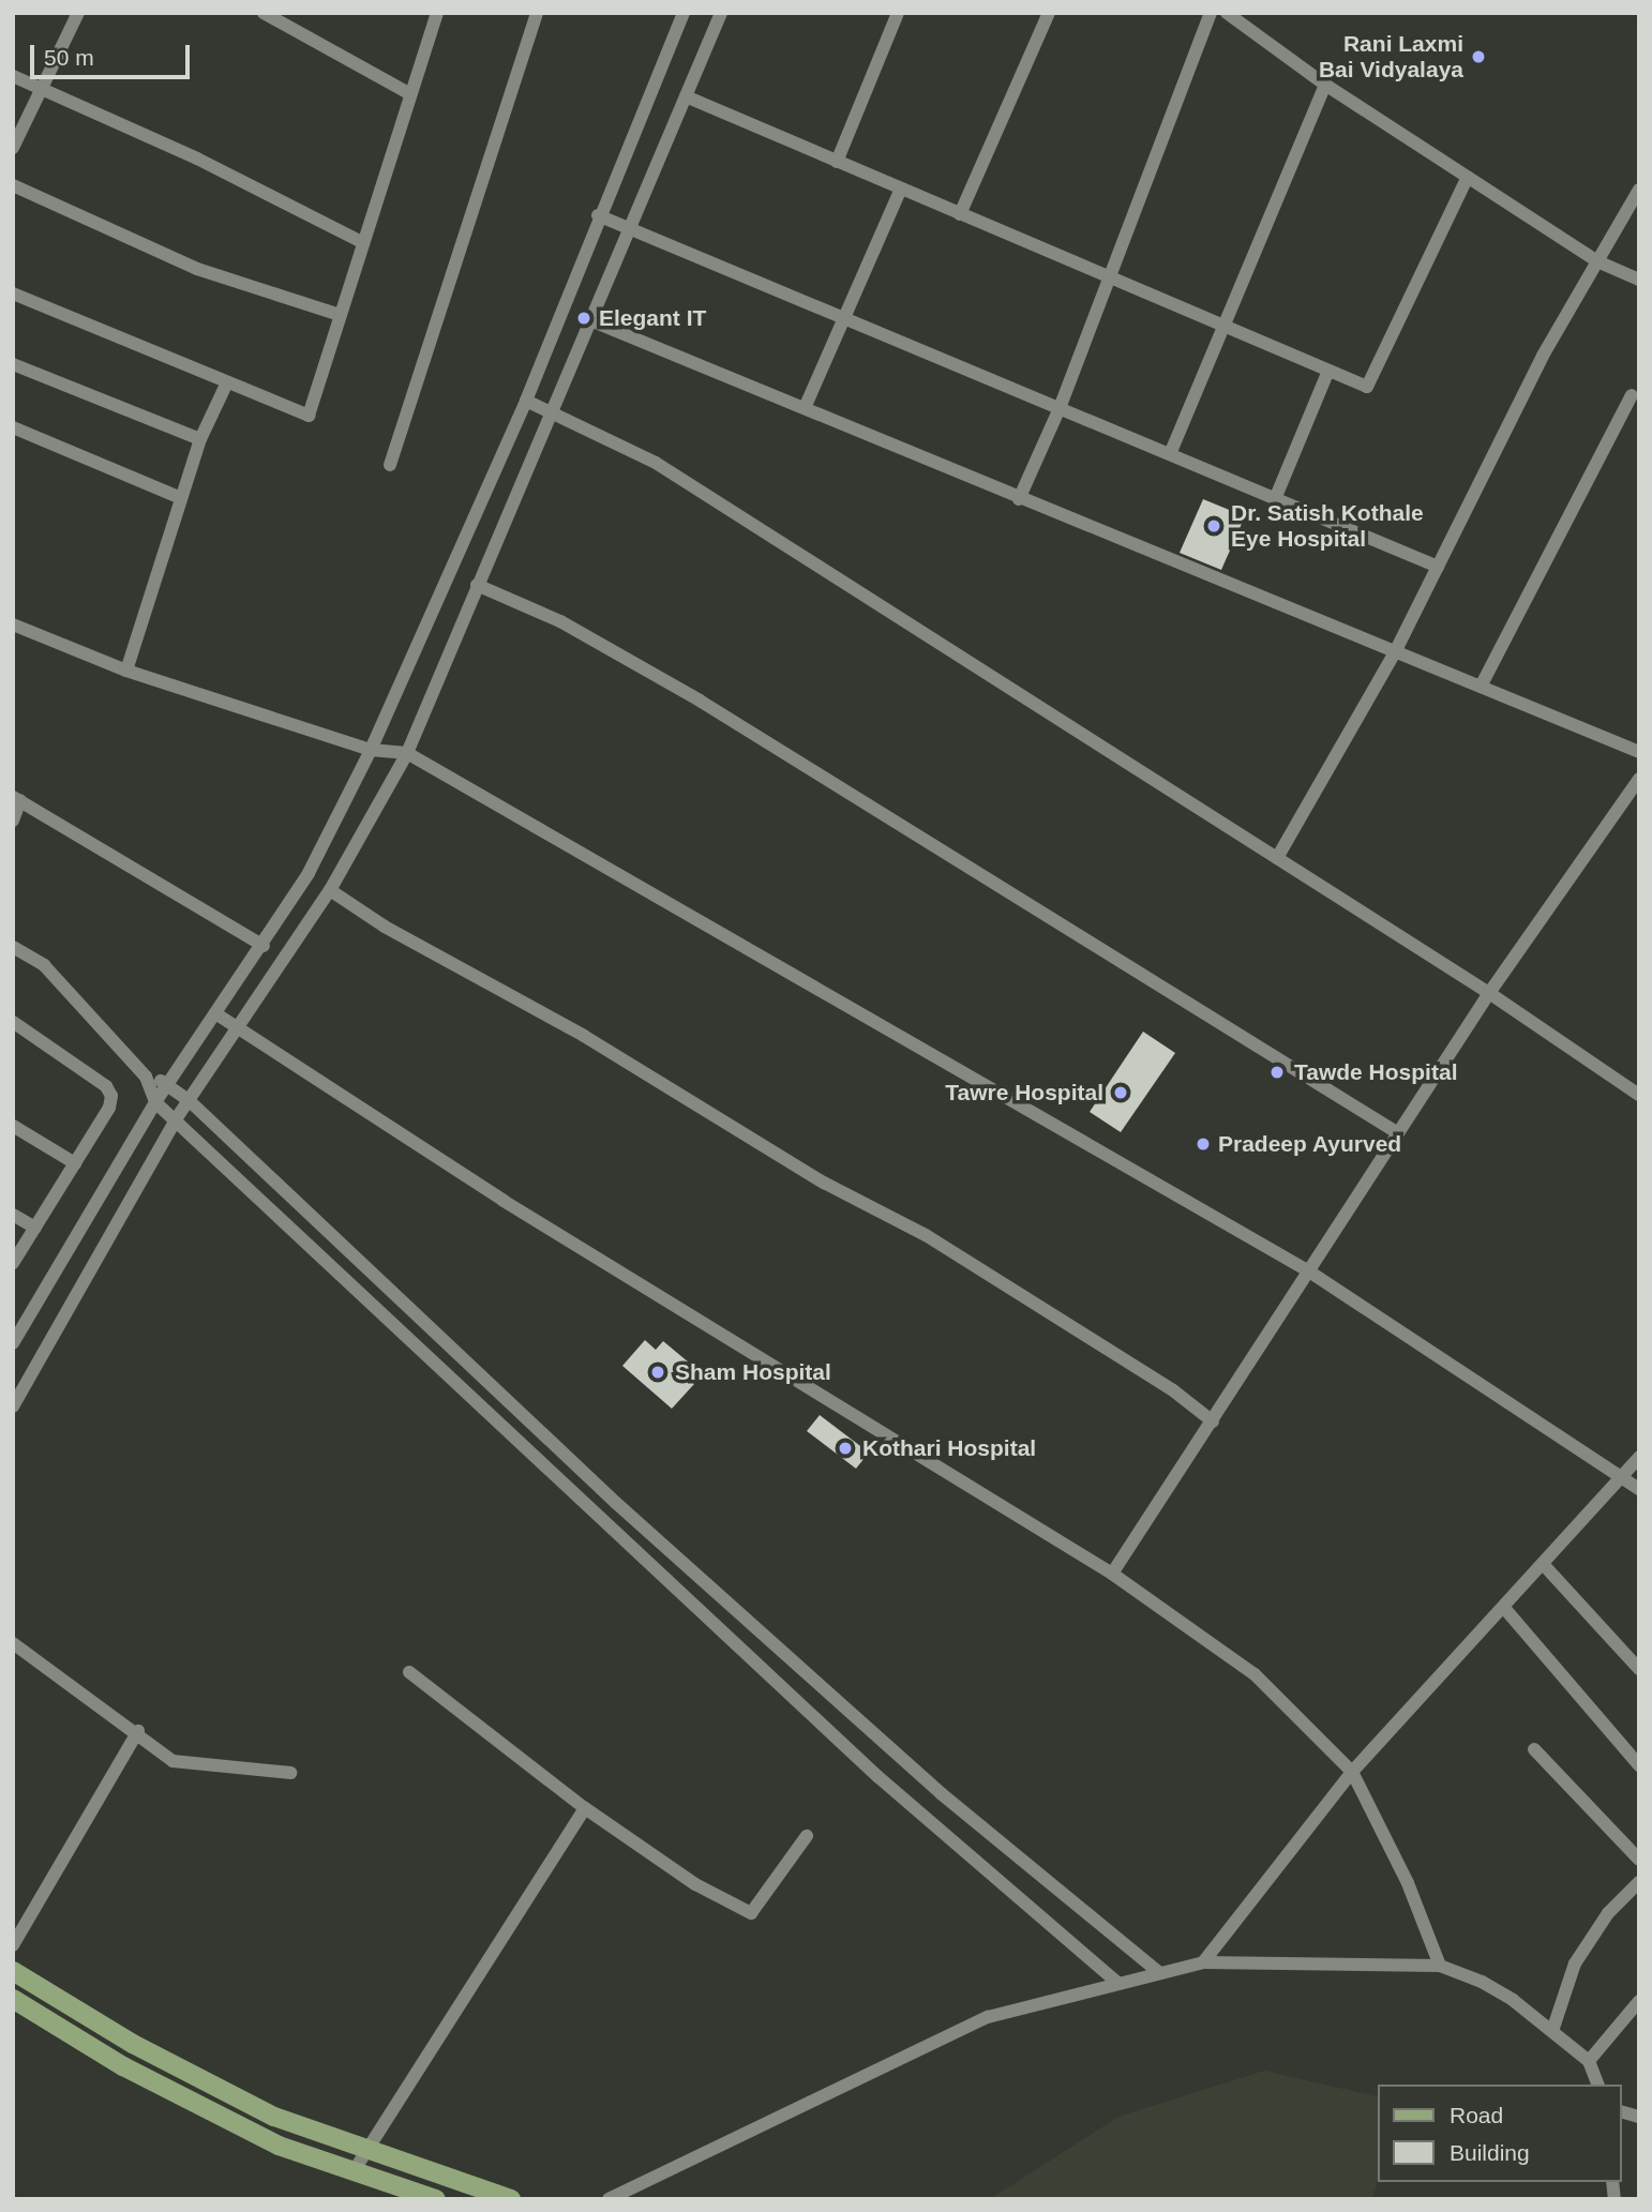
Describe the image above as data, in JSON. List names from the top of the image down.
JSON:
{
  "places": [
    "Rani Laxmi Bai Vidyalaya",
    "Elegant IT",
    "Dr. Satish Kothale Eye Hospital",
    "Tawde Hospital",
    "Tawre Hospital",
    "Pradeep Ayurved",
    "Sham Hospital",
    "Kothari Hospital"
  ],
  "legend": ["Road", "Building"],
  "scale_bar": "50 m"
}
